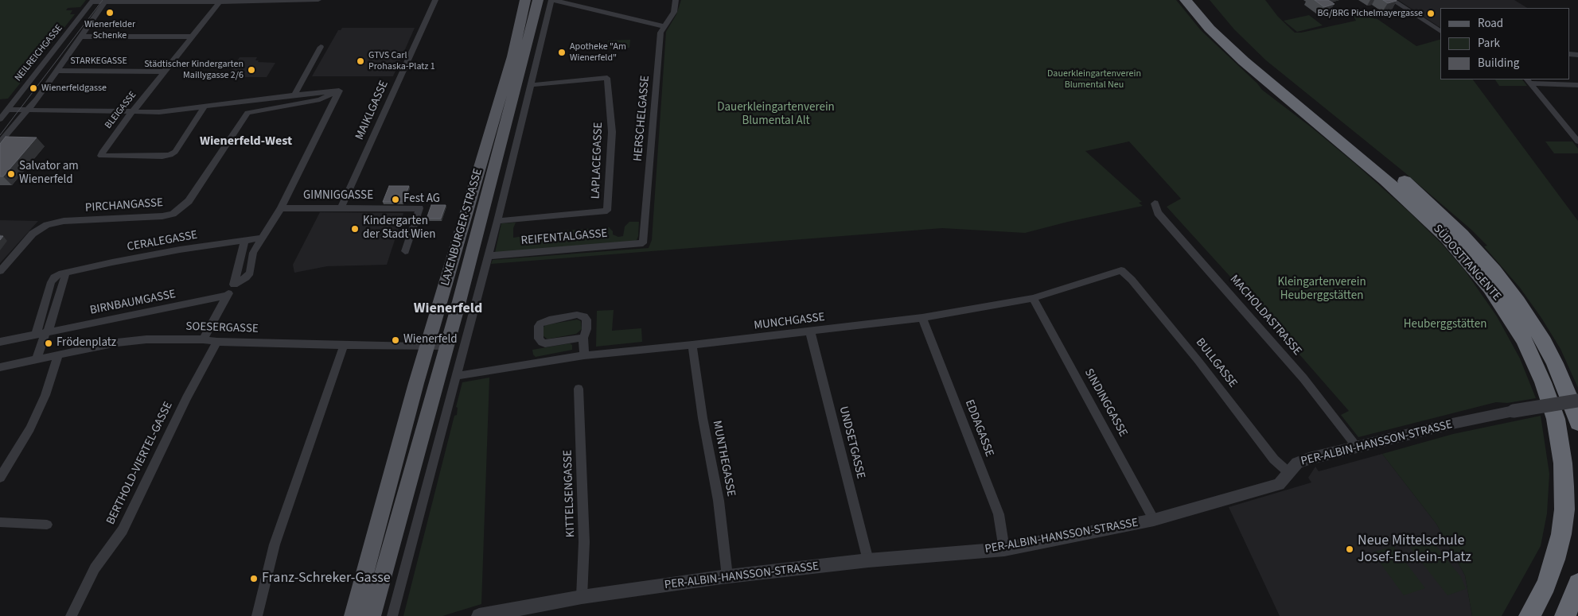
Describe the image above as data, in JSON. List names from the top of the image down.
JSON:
{
  "streets": {
    "highway": ["SÜDOSTTANGENTE"],
    "main road": ["LAXENBURGER STRASSE"],
    "street": [
      "NEILREICHGASSE",
      "STARKEGASSE",
      "BLEIGASSE",
      "MAIKLGASSE",
      "HERSCHELGASSE",
      "LAPLACEGASSE",
      "GIMNIGGASSE",
      "PIRCHANGASSE",
      "REIFENTALGASSE",
      "CERALEGASSE",
      "BIRNBAUMGASSE",
      "MACHOLDASTRASSE",
      "MUNCHGASSE",
      "SOESERGASSE",
      "BULLGASSE",
      "SINDINGGASSE",
      "EDDAGASSE",
      "UNDSETGASSE",
      "PER-ALBIN-HANSSON-STRASSE",
      "MUNTHEGASSE",
      "BERTHOLD-VIERTEL-GASSE",
      "KITTELSENGASSE"
    ]
  },
  "crossings": [
    ["NEILREICHGASSE", "STARKEGASSE"],
    ["STARKEGASSE", "BLEIGASSE"],
    ["MAIKLGASSE", "GIMNIGGASSE"],
    ["HERSCHELGASSE", "REIFENTALGASSE"],
    ["LAXENBURGER STRASSE", "SOESERGASSE"],
    ["CERALEGASSE", "BIRNBAUMGASSE"],
    ["MACHOLDASTRASSE", "PER-ALBIN-HANSSON-STRASSE"],
    ["MUNCHGASSE", "BULLGASSE"],
    ["MUNCHGASSE", "SINDINGGASSE"],
    ["MUNCHGASSE", "EDDAGASSE"],
    ["MUNCHGASSE", "UNDSETGASSE"],
    ["MUNCHGASSE", "MUNTHEGASSE"],
    ["SOESERGASSE", "BERTHOLD-VIERTEL-GASSE"],
    ["BULLGASSE", "PER-ALBIN-HANSSON-STRASSE"],
    ["SINDINGGASSE", "PER-ALBIN-HANSSON-STRASSE"],
    ["EDDAGASSE", "PER-ALBIN-HANSSON-STRASSE"],
    ["UNDSETGASSE", "PER-ALBIN-HANSSON-STRASSE"],
    ["PER-ALBIN-HANSSON-STRASSE", "MUNTHEGASSE"],
    ["PER-ALBIN-HANSSON-STRASSE", "KITTELSENGASSE"]
  ],
  "districts": ["Wienerfeld-West", "Wienerfeld"],
  "parks": [
    "Dauerkleingartenverein Blumental Neu",
    "Dauerkleingartenverein Blumental Alt",
    "Kleingartenverein Heuberggstätten",
    "Heuberggstätten"
  ],
  "places": [
    "Wienerfelder Schenke",
    "BG/BRG Pichelmayergasse",
    "Apotheke \"Am Wienerfeld\"",
    "GTVS Carl Prohaska-Platz 1",
    "Städtischer Kindergarten Maillygasse 2/6",
    "Wienerfeldgasse",
    "Salvator am Wienerfeld",
    "Fest AG",
    "Kindergarten der Stadt Wien",
    "Wienerfeld",
    "Frödenplatz",
    "Neue Mittelschule Josef-Enslein-Platz",
    "Franz-Schreker-Gasse"
  ],
  "legend": ["Road", "Park", "Building"]
}
